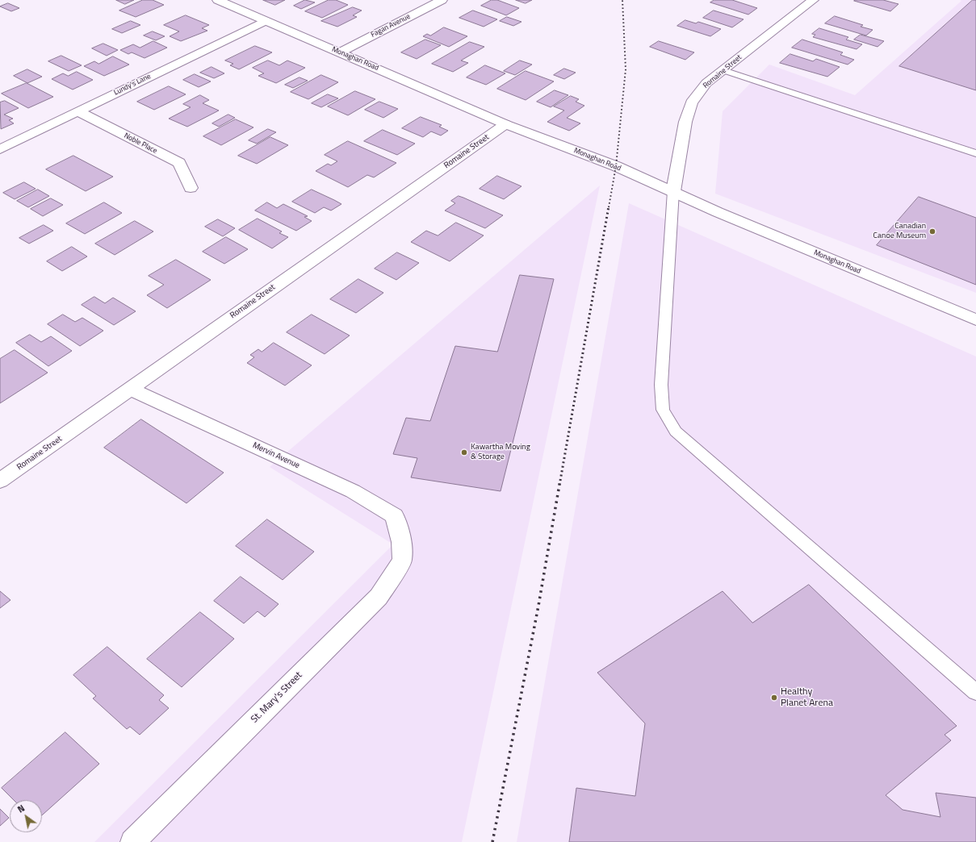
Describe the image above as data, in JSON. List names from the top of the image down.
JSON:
{
  "streets": {
    "street": [
      "Fagan Avenue",
      "Monaghan Road",
      "Romaine Street",
      "Lundy's Lane",
      "Noble Place",
      "Mervin Avenue",
      "St. Mary's Street"
    ]
  },
  "crossings": [
    ["Fagan Avenue", "Monaghan Road"],
    ["Monaghan Road", "Romaine Street"],
    ["Monaghan Road", "Lundy's Lane"],
    ["Romaine Street", "Mervin Avenue"],
    ["Lundy's Lane", "Noble Place"],
    ["Mervin Avenue", "St. Mary's Street"]
  ],
  "places": ["Canadian Canoe Museum", "Kawartha Moving & Storage", "Healthy Planet Arena"],
  "north": "top left"
}
